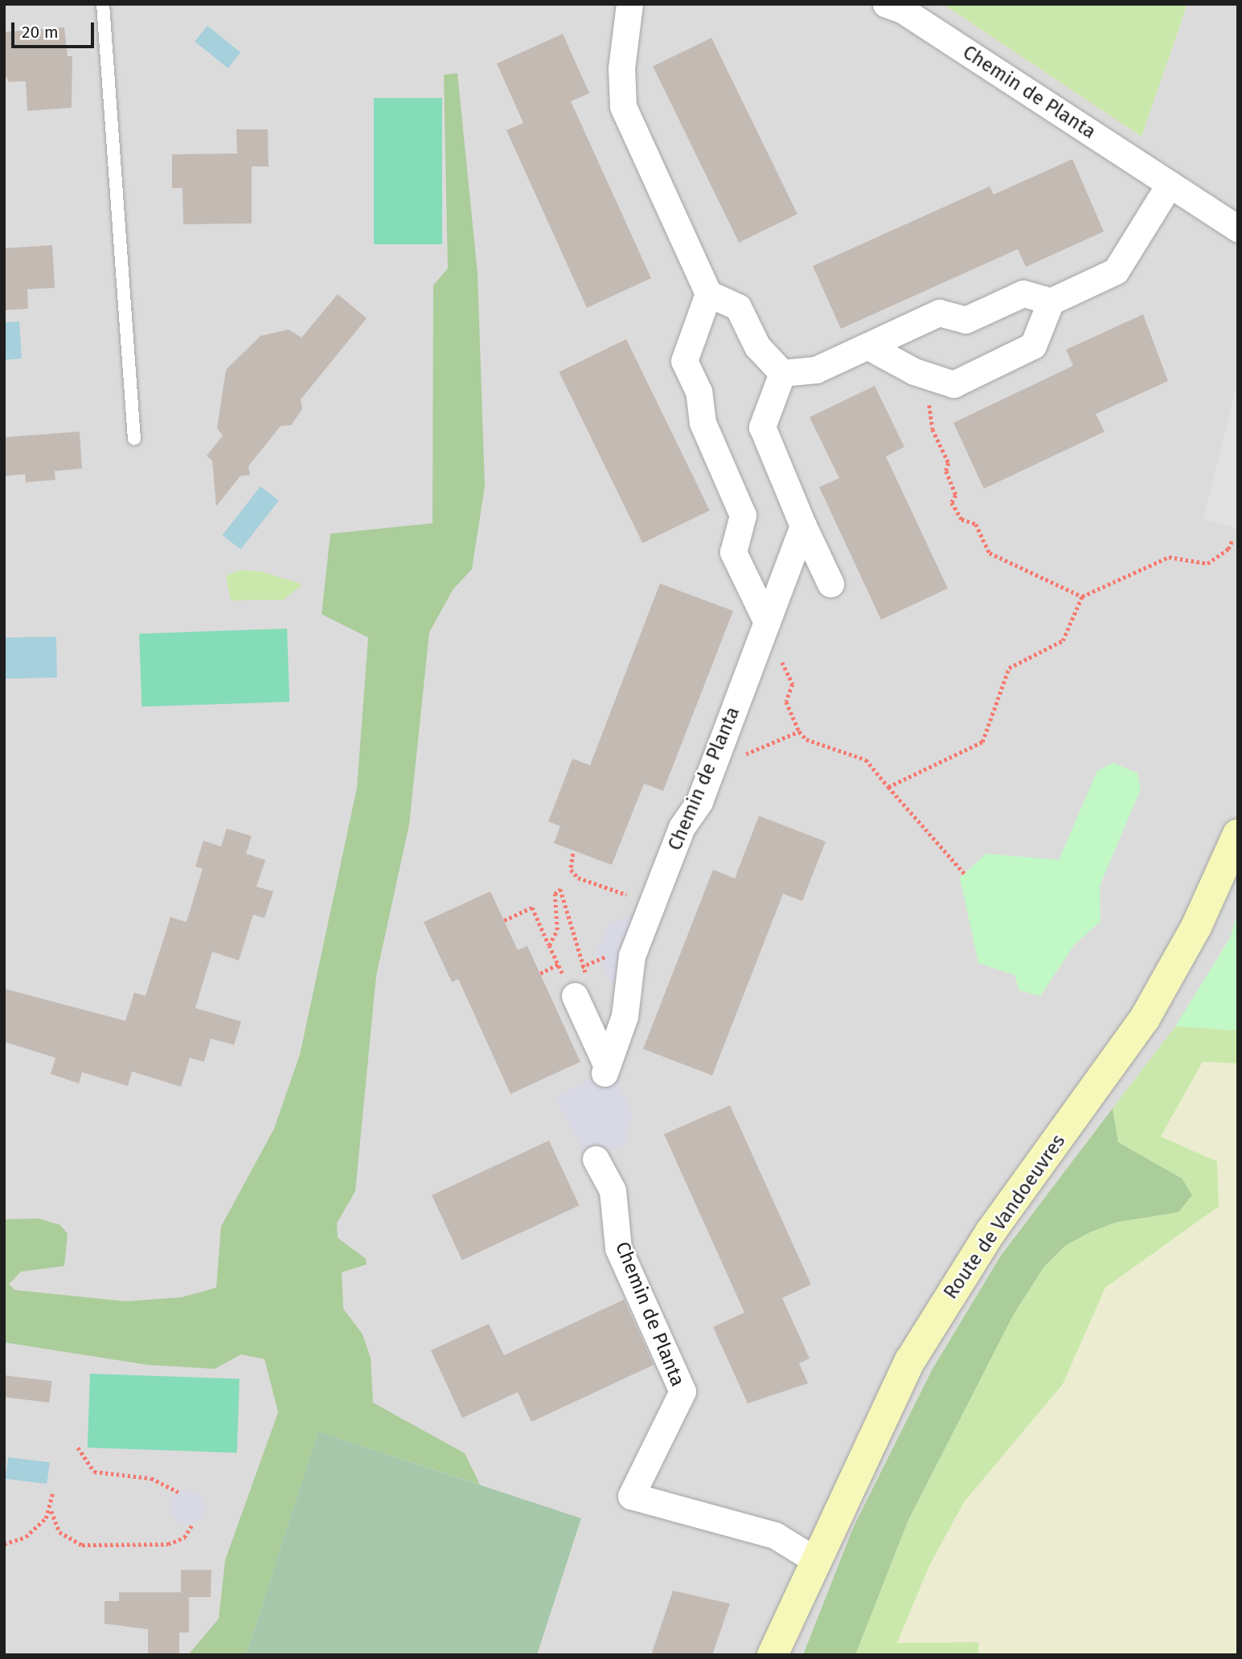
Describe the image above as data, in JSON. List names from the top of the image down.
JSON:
{
  "streets": {
    "main road": ["Route de Vandoeuvres"],
    "street": ["Chemin de Planta"]
  },
  "crossings": [
    ["Chemin de Planta", "Route de Vandoeuvres"]
  ],
  "scale_bar": "20 m"
}
